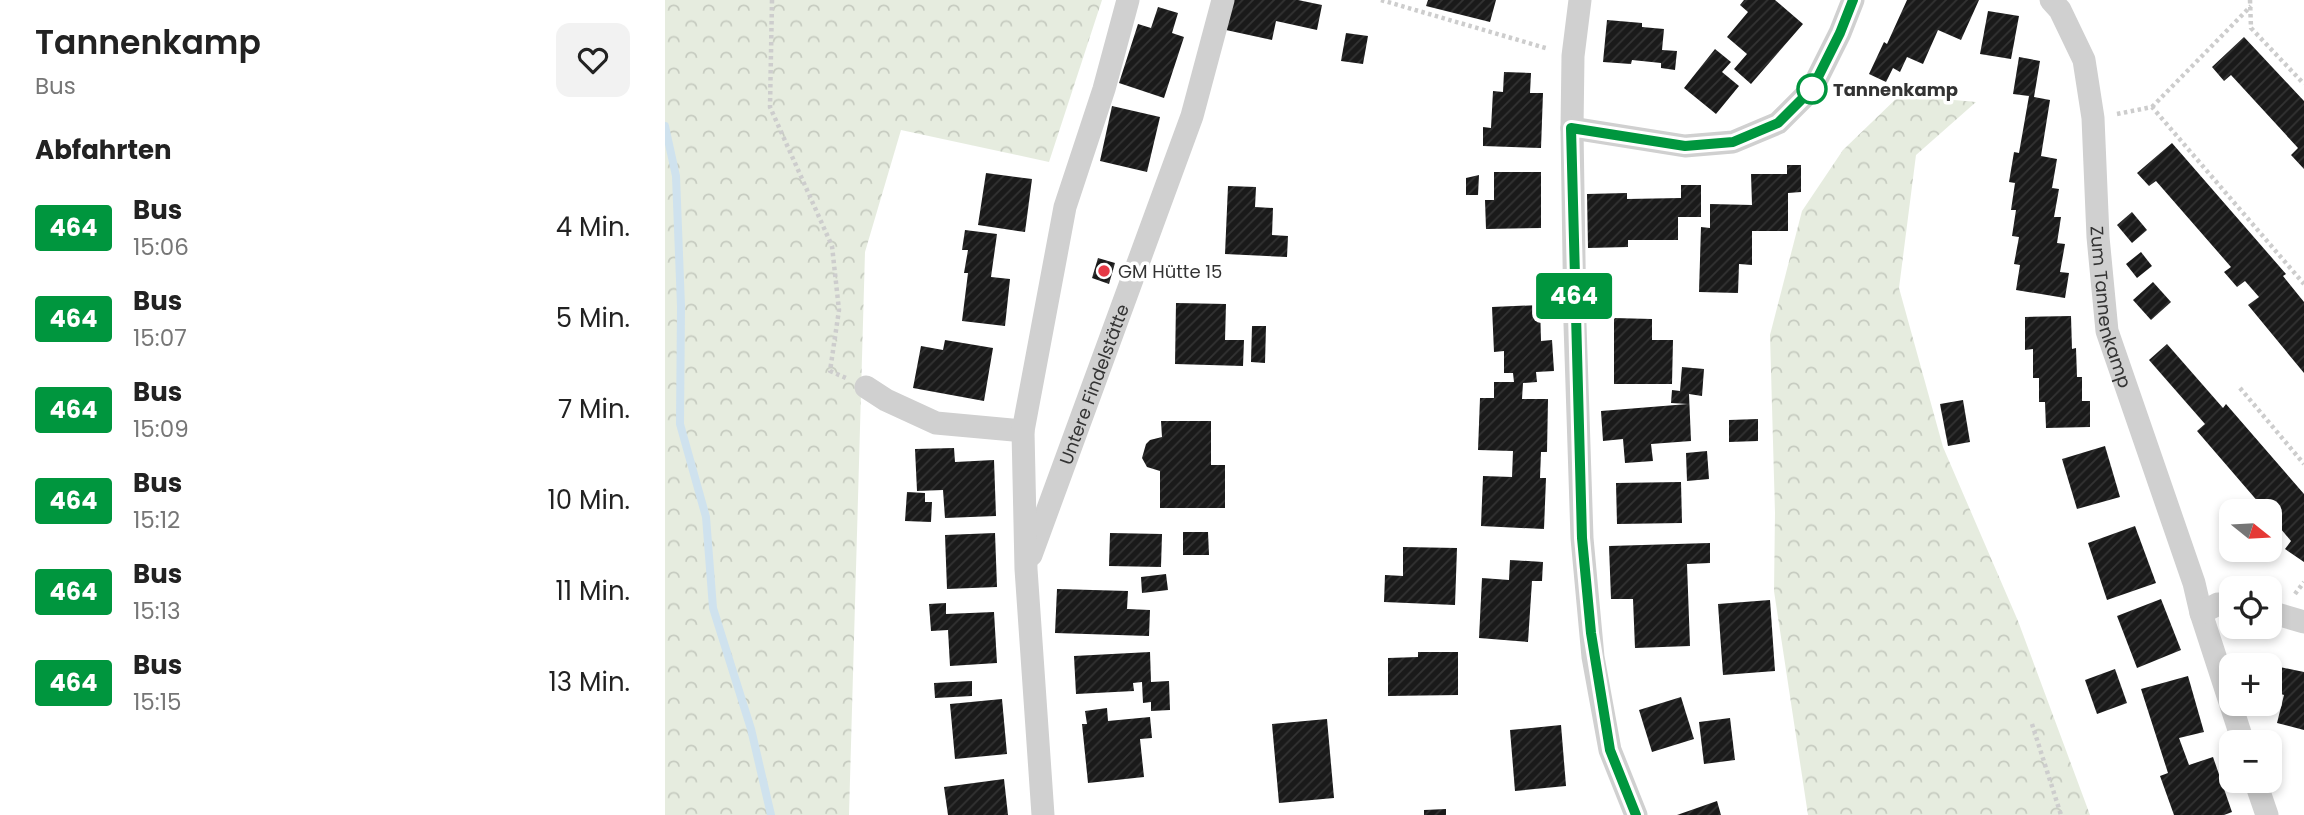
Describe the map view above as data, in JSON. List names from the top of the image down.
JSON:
{
  "streets": {
    "street": ["Zum Tannenkamp", "Untere Findelstätte"]
  },
  "places": ["Tannenkamp", "GM Hütte 15"],
  "lines": ["bus line 464"],
  "north": "right",
  "page": {
    "heading": [
      ["Tannenkamp", "Bus"],
      "Abfahrten"
    ],
    "on_map": "464",
    "list": [
      {
        "mark": "464",
        "name": "Bus",
        "note": "15:06",
        "value": "4 Min."
      },
      {
        "mark": "464",
        "name": "Bus",
        "note": "15:07",
        "value": "5 Min."
      },
      {
        "mark": "464",
        "name": "Bus",
        "note": "15:09",
        "value": "7 Min."
      },
      {
        "mark": "464",
        "name": "Bus",
        "note": "15:12",
        "value": "10 Min."
      },
      {
        "mark": "464",
        "name": "Bus",
        "note": "15:13",
        "value": "11 Min."
      },
      {
        "mark": "464",
        "name": "Bus",
        "note": "15:15",
        "value": "13 Min."
      }
    ],
    "map_buttons": ["+", "−"]
  }
}
